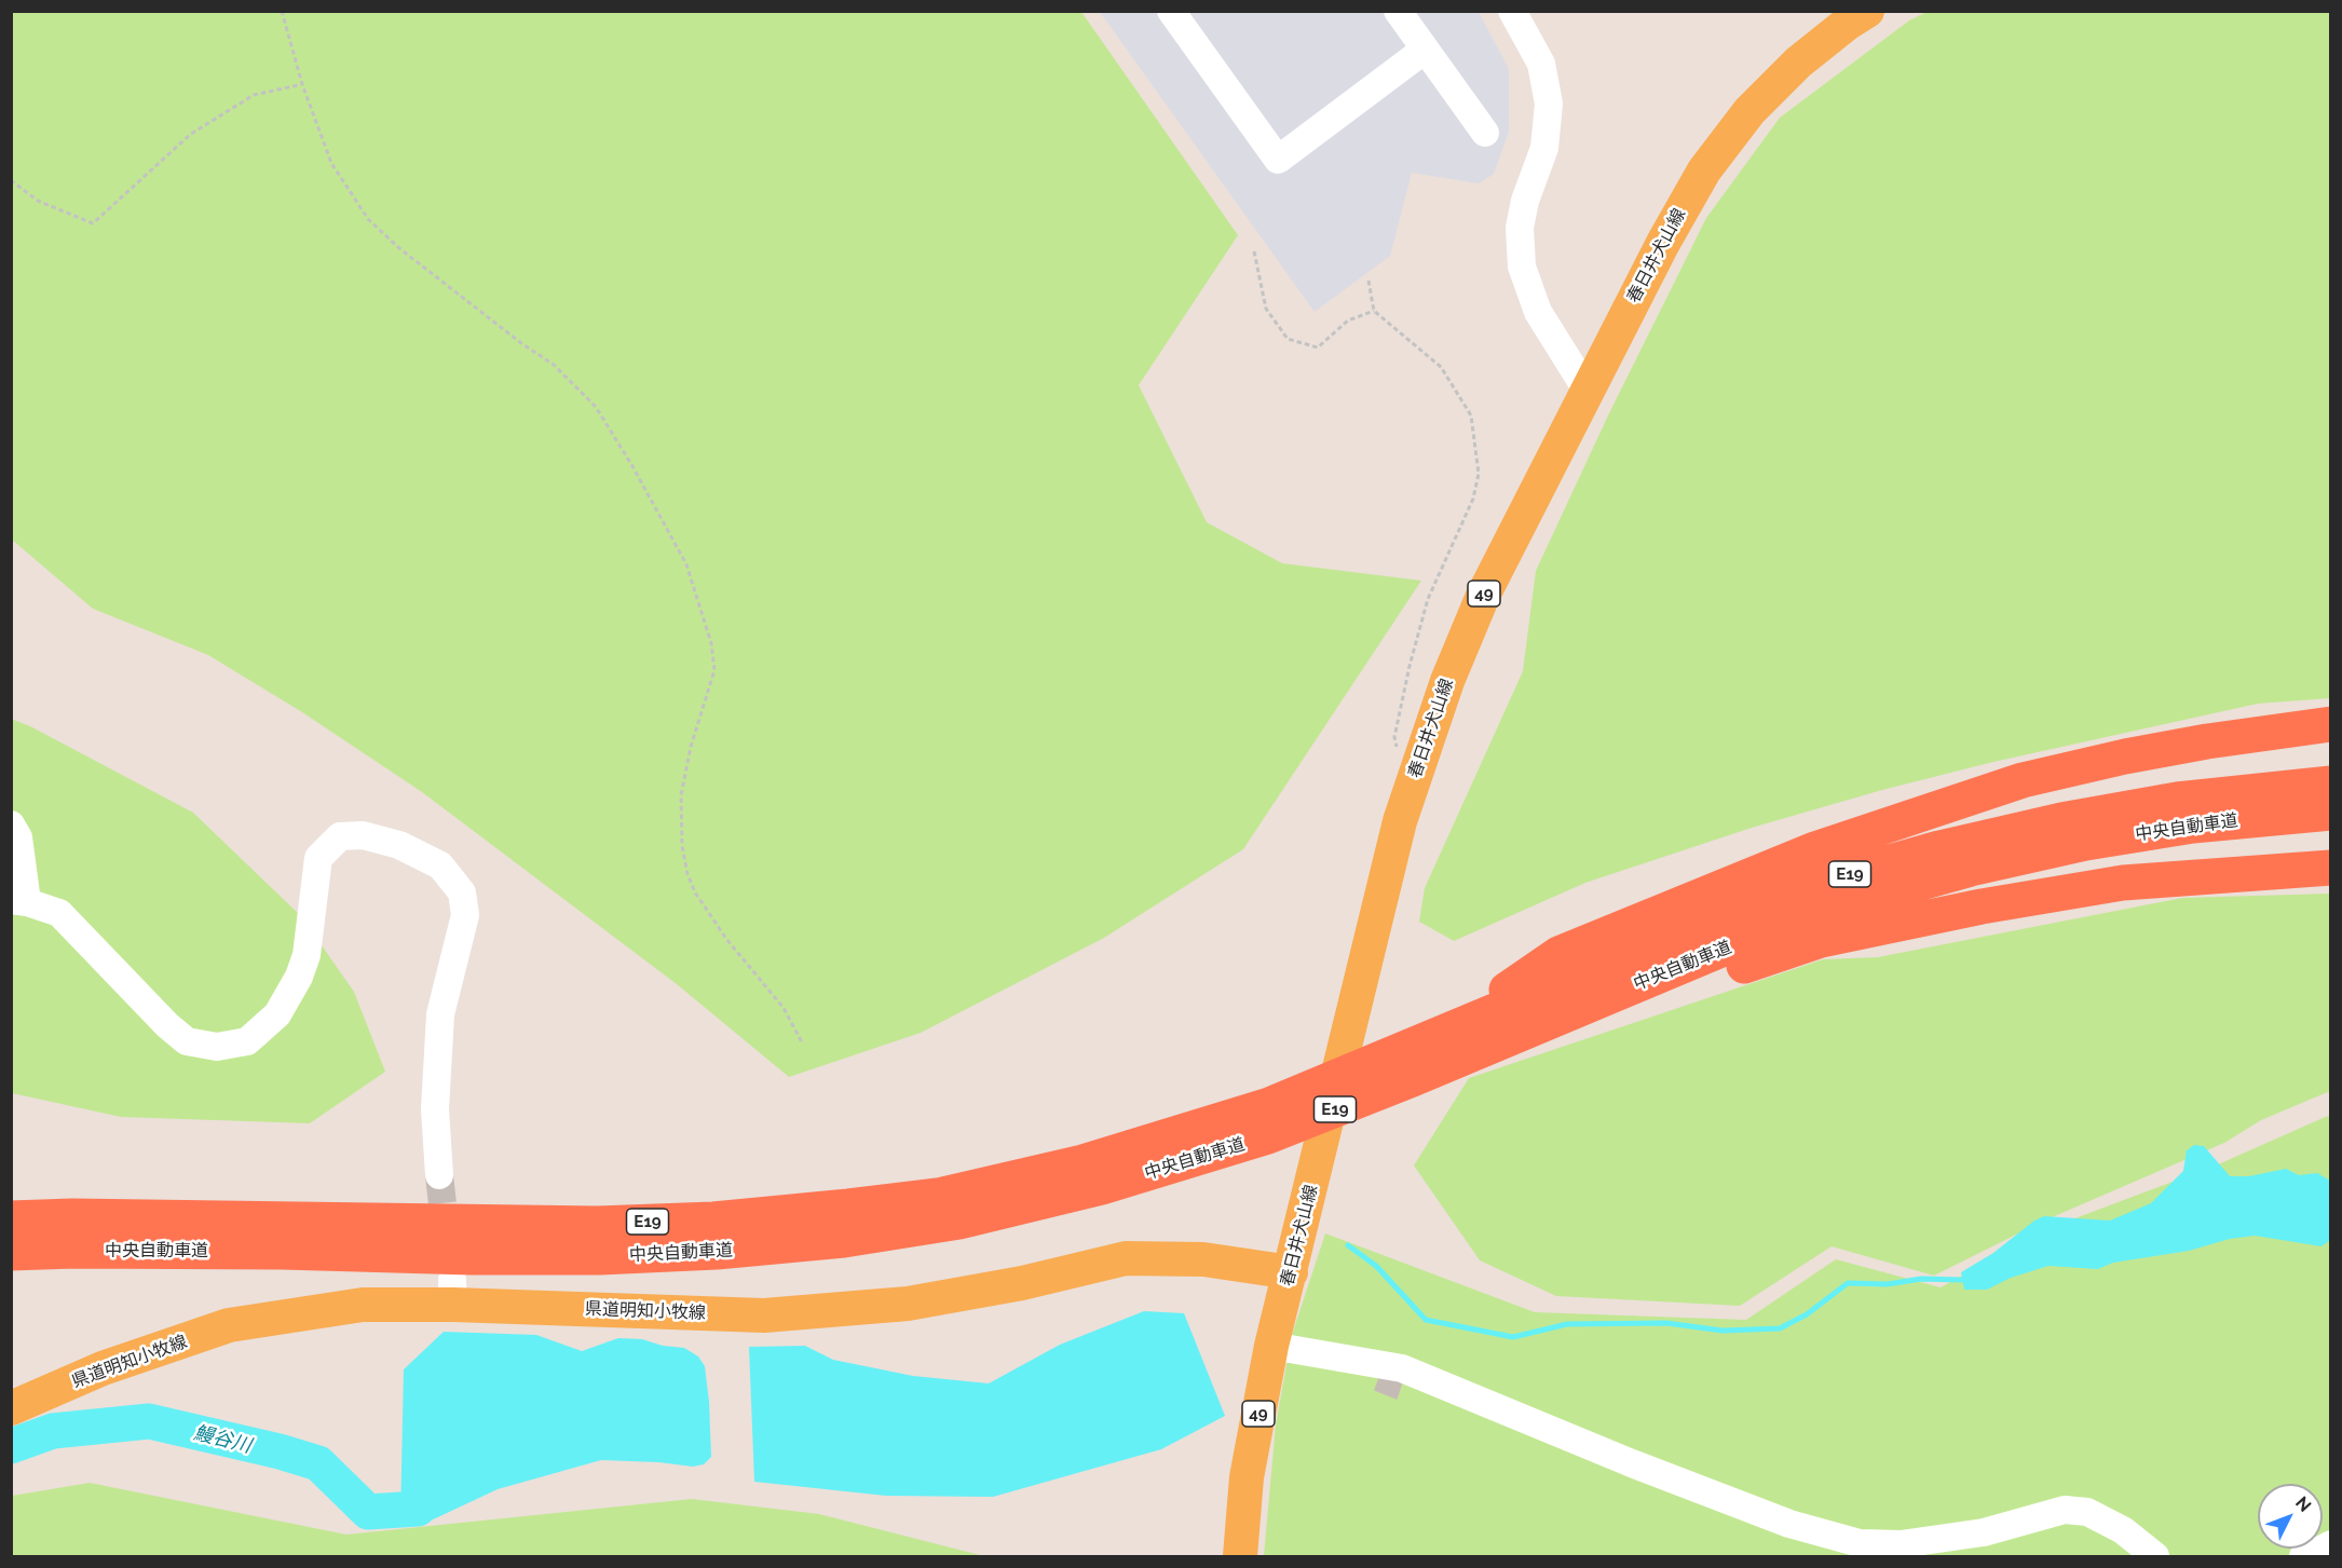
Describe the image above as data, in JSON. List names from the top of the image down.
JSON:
{
  "streets": {
    "highway": ["中央自動車道", "E19"],
    "main road": ["春日井犬山線", "49", "県道明知小牧線"]
  },
  "crossings": [
    ["春日井犬山線", "県道明知小牧線"]
  ],
  "water": ["鰻谷川"],
  "north": "top right"
}
